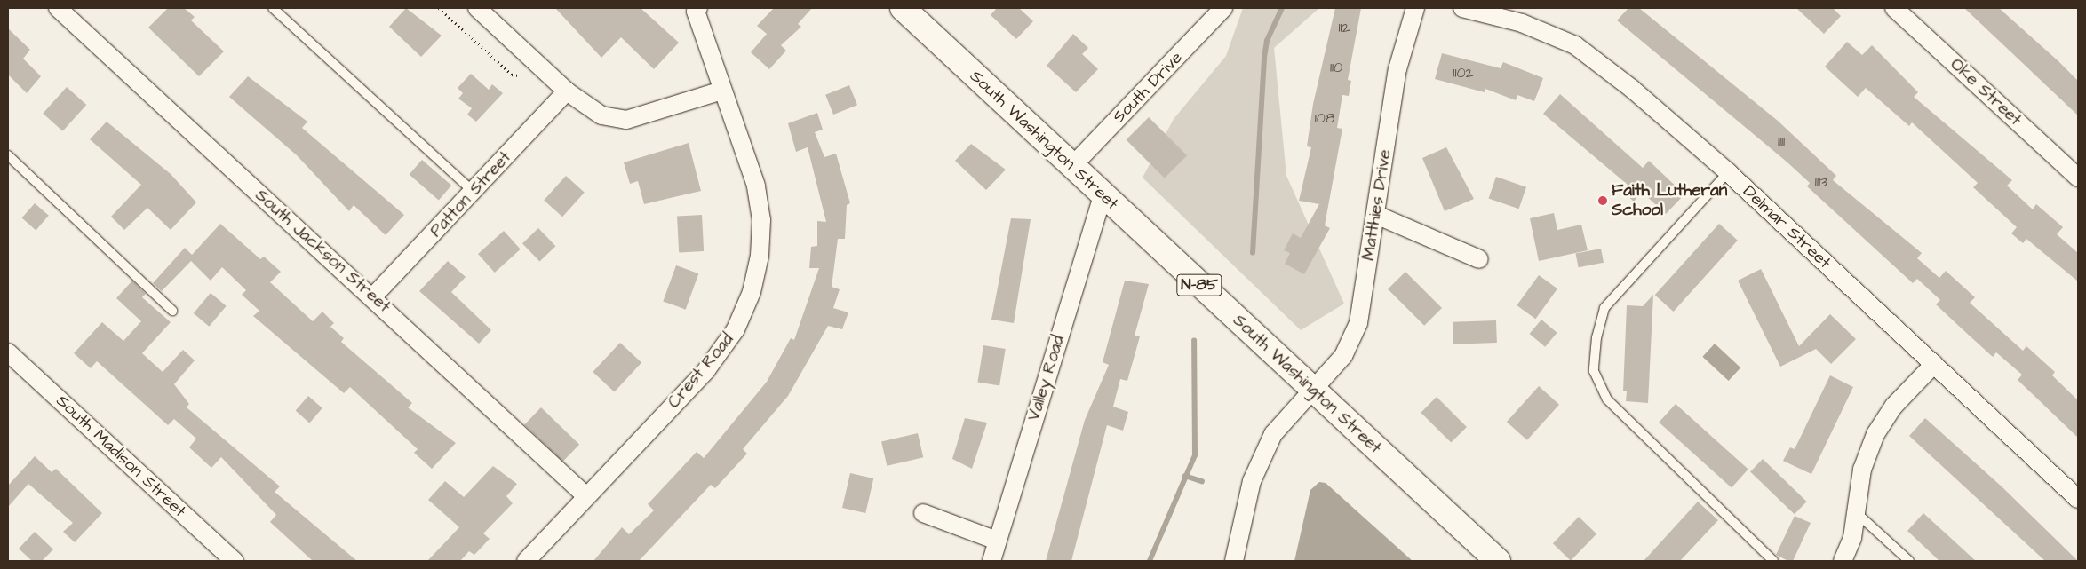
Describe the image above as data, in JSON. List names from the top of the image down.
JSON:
{
  "streets": {
    "main road": ["South Washington Street", "N-85"],
    "street": [
      "South Drive",
      "Oke Street",
      "Patton Street",
      "Matthies Drive",
      "Delmar Street",
      "South Jackson Street",
      "Crest Road",
      "Valley Road",
      "South Madison Street"
    ]
  },
  "crossings": [
    ["South Drive", "South Washington Street"],
    ["South Washington Street", "Matthies Drive"],
    ["South Washington Street", "Valley Road"],
    ["Patton Street", "South Jackson Street"],
    ["South Jackson Street", "Crest Road"]
  ],
  "places": ["Faith Lutheran School"],
  "house_numbers": [
    "112",
    "110",
    "1102",
    "108",
    "1111",
    "1113"
  ]
}
